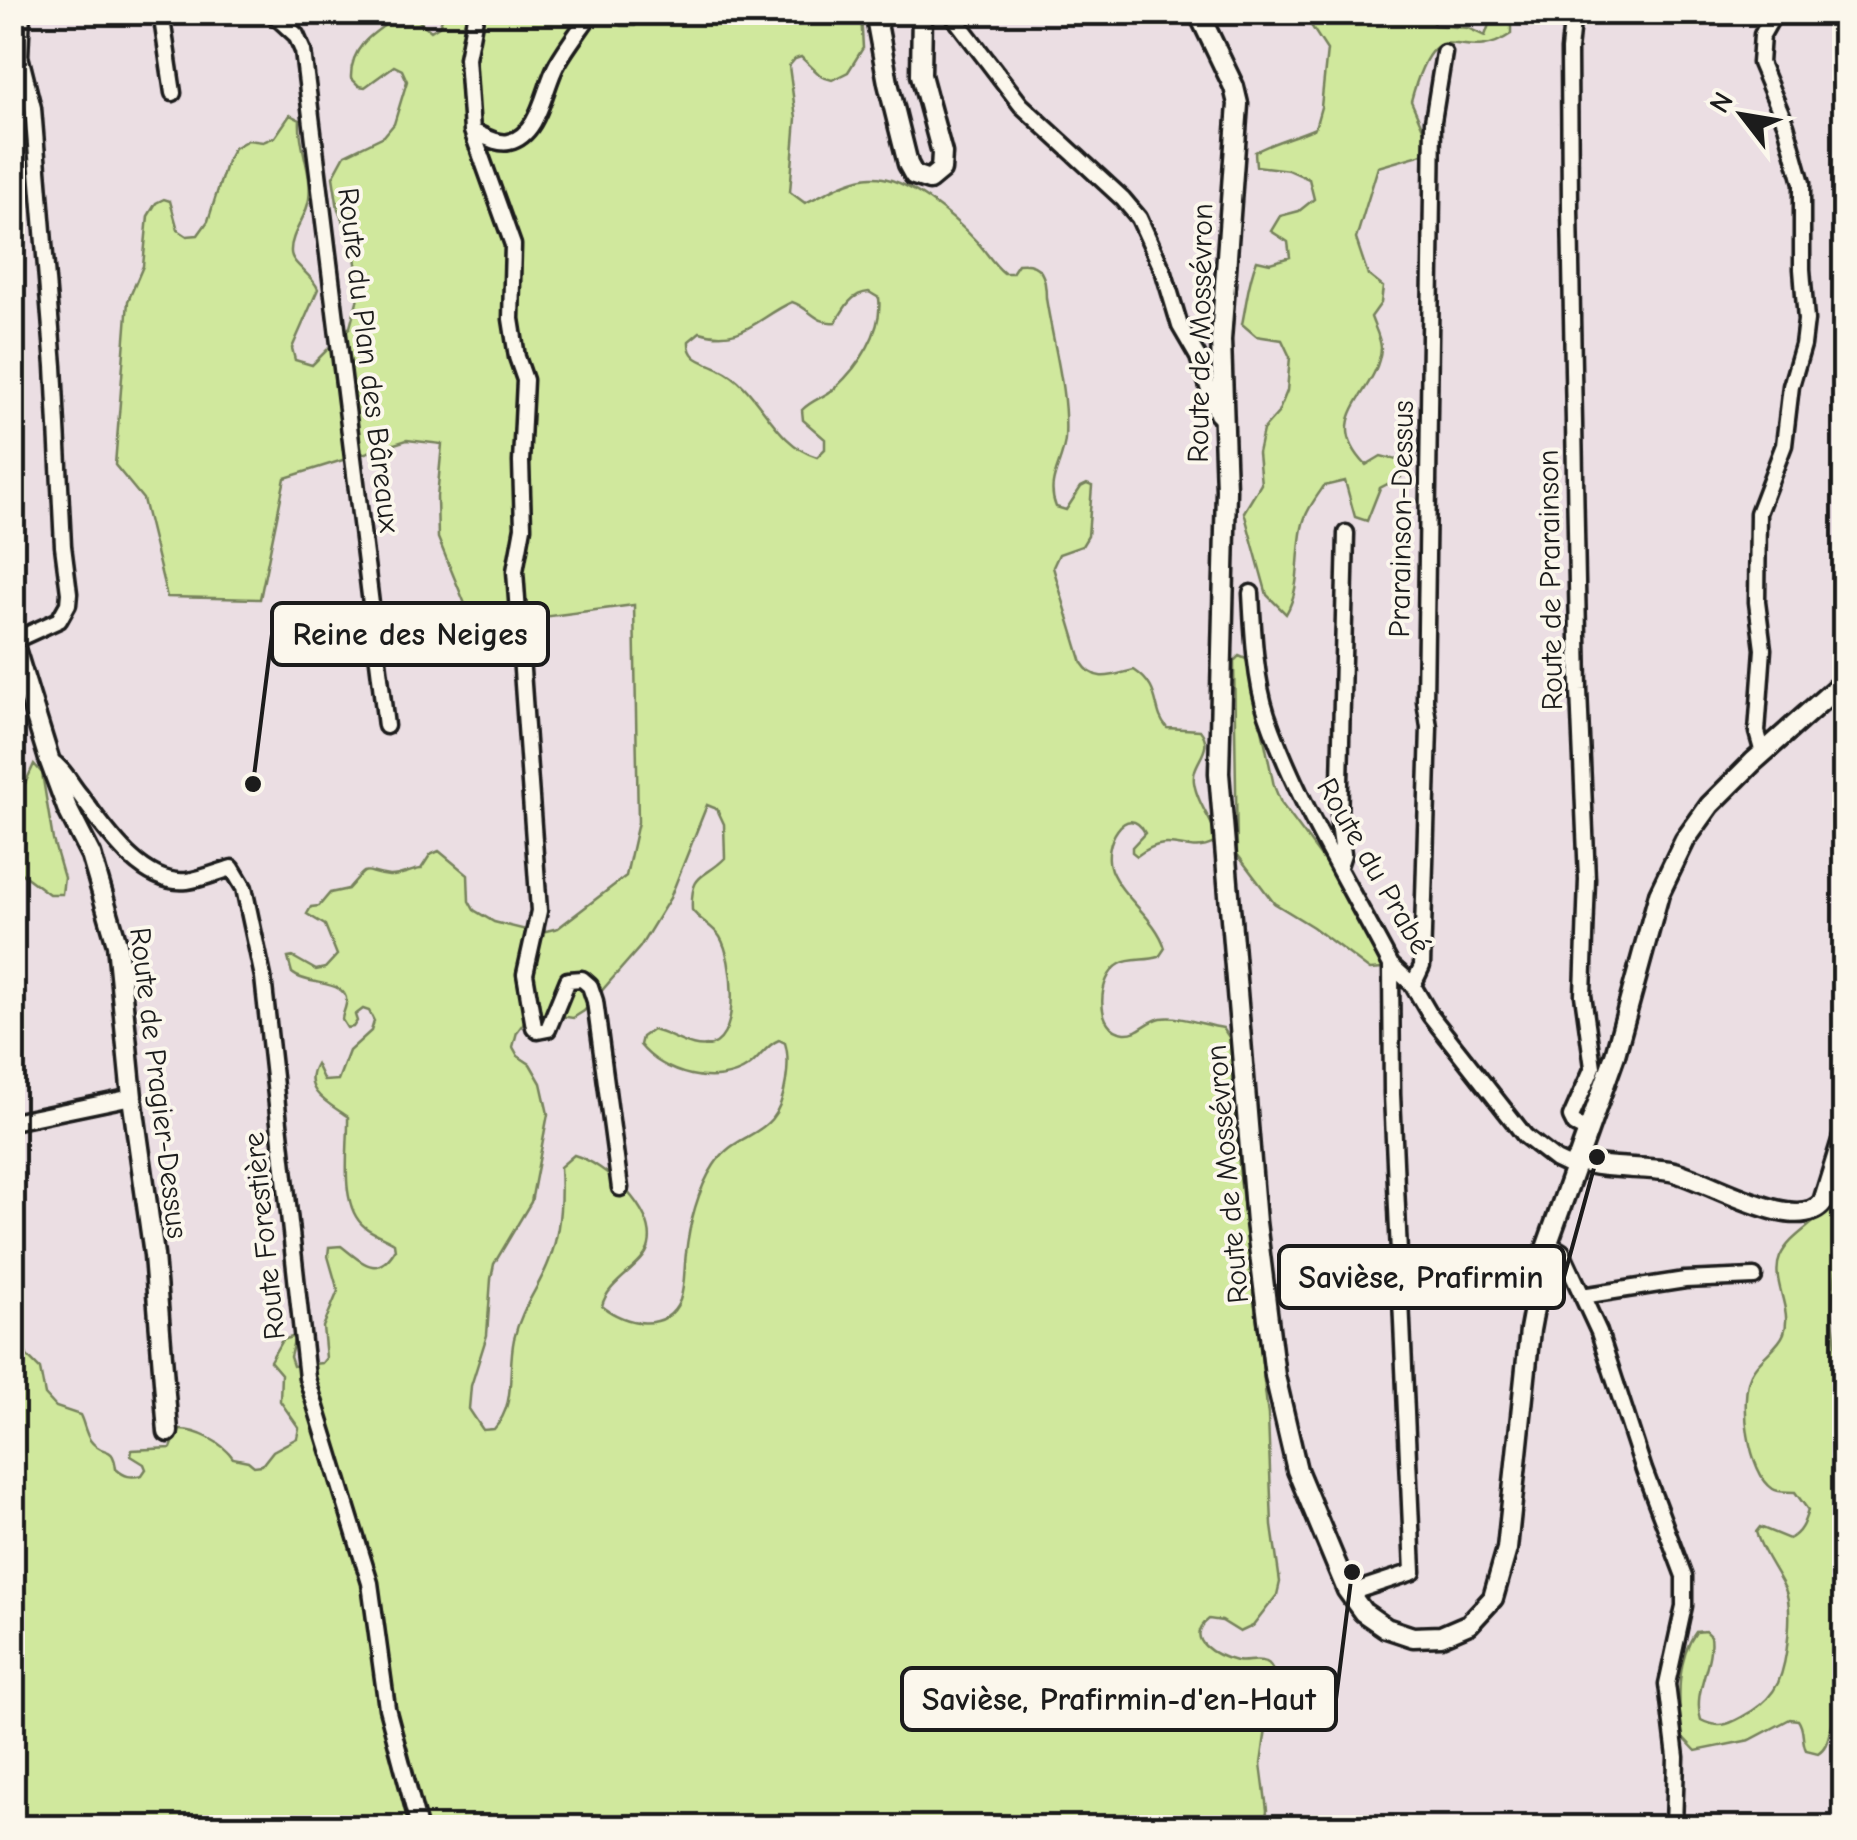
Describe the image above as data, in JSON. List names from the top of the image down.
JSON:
{
  "streets": {
    "street": [
      "Route de Mossévron",
      "Route du Plan des Bâreaux",
      "Prarainson-Dessus",
      "Route de Prarainson",
      "Route du Prabé",
      "Route de Pragier-Dessus",
      "Route Forestière"
    ]
  },
  "crossings": [
    ["Route de Mossévron", "Route de Prarainson"],
    ["Route de Mossévron", "Route du Prabé"],
    ["Prarainson-Dessus", "Route du Prabé"],
    ["Route de Pragier-Dessus", "Route Forestière"]
  ],
  "places": ["Reine des Neiges", "Savièse, Prafirmin", "Savièse, Prafirmin-d'en-Haut"],
  "north": "top left"
}
